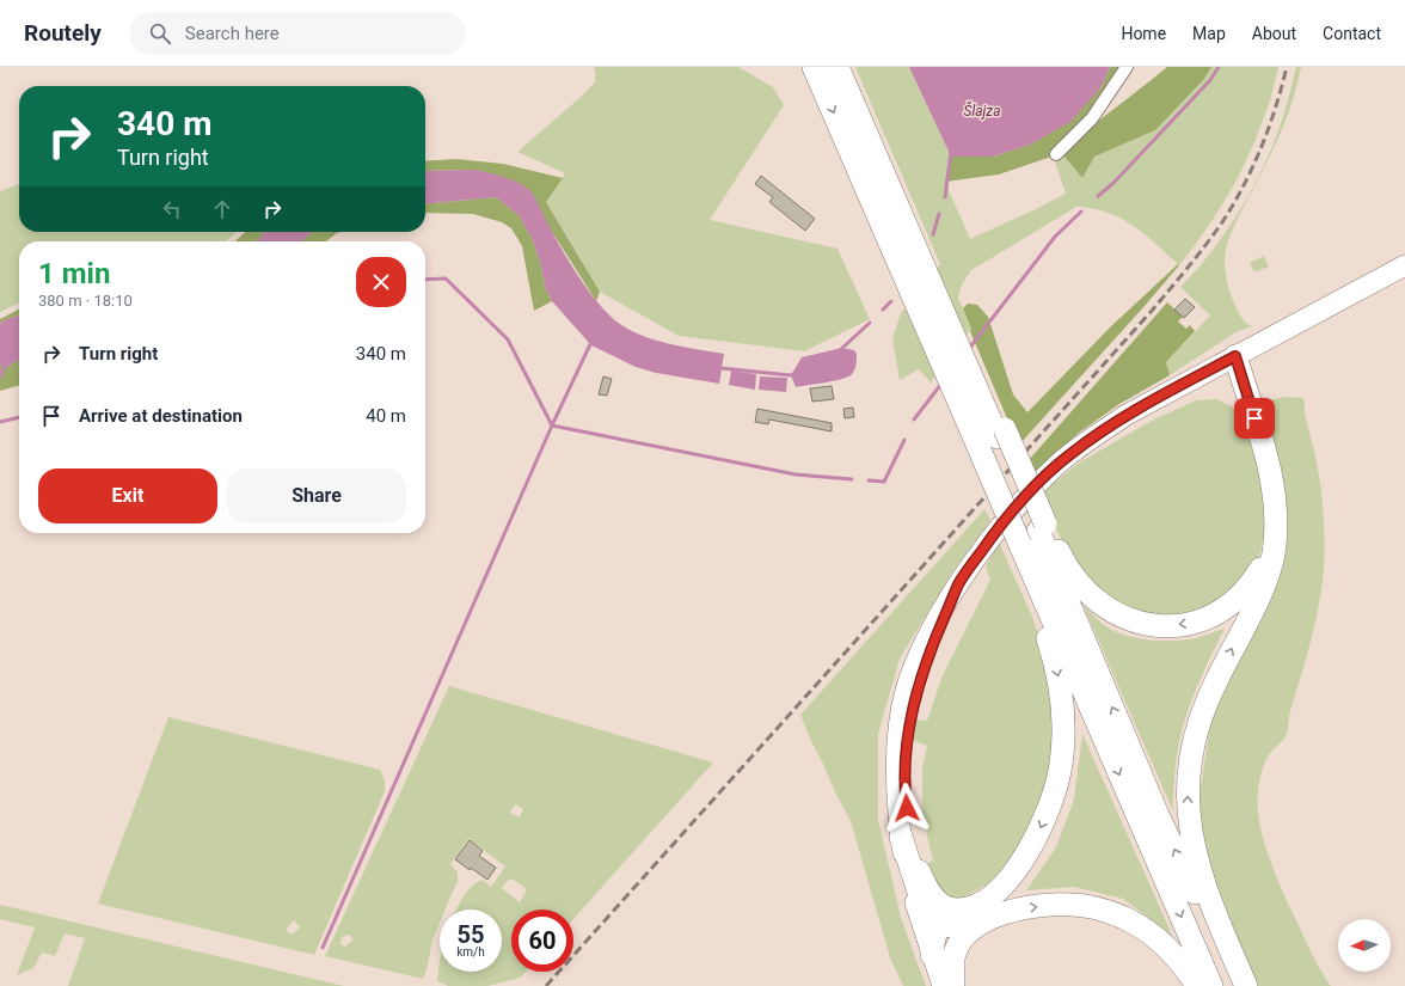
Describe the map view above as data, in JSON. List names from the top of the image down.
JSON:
{
  "water": ["Šlajza"],
  "north": "left",
  "page": {
    "header": "Routely",
    "search": "Search here",
    "nav": [
      "Home",
      "Map",
      "About",
      "Contact"
    ],
    "turn": ["340 m", "Turn right"],
    "heading": ["1 min", "380 m · 18:10"],
    "list": [
      {
        "name": "Turn right",
        "value": "340 m"
      },
      {
        "name": "Arrive at destination",
        "value": "40 m"
      }
    ],
    "buttons": ["Exit", "Share"],
    "speed": "55 km/h",
    "limit": "60"
  }
}
